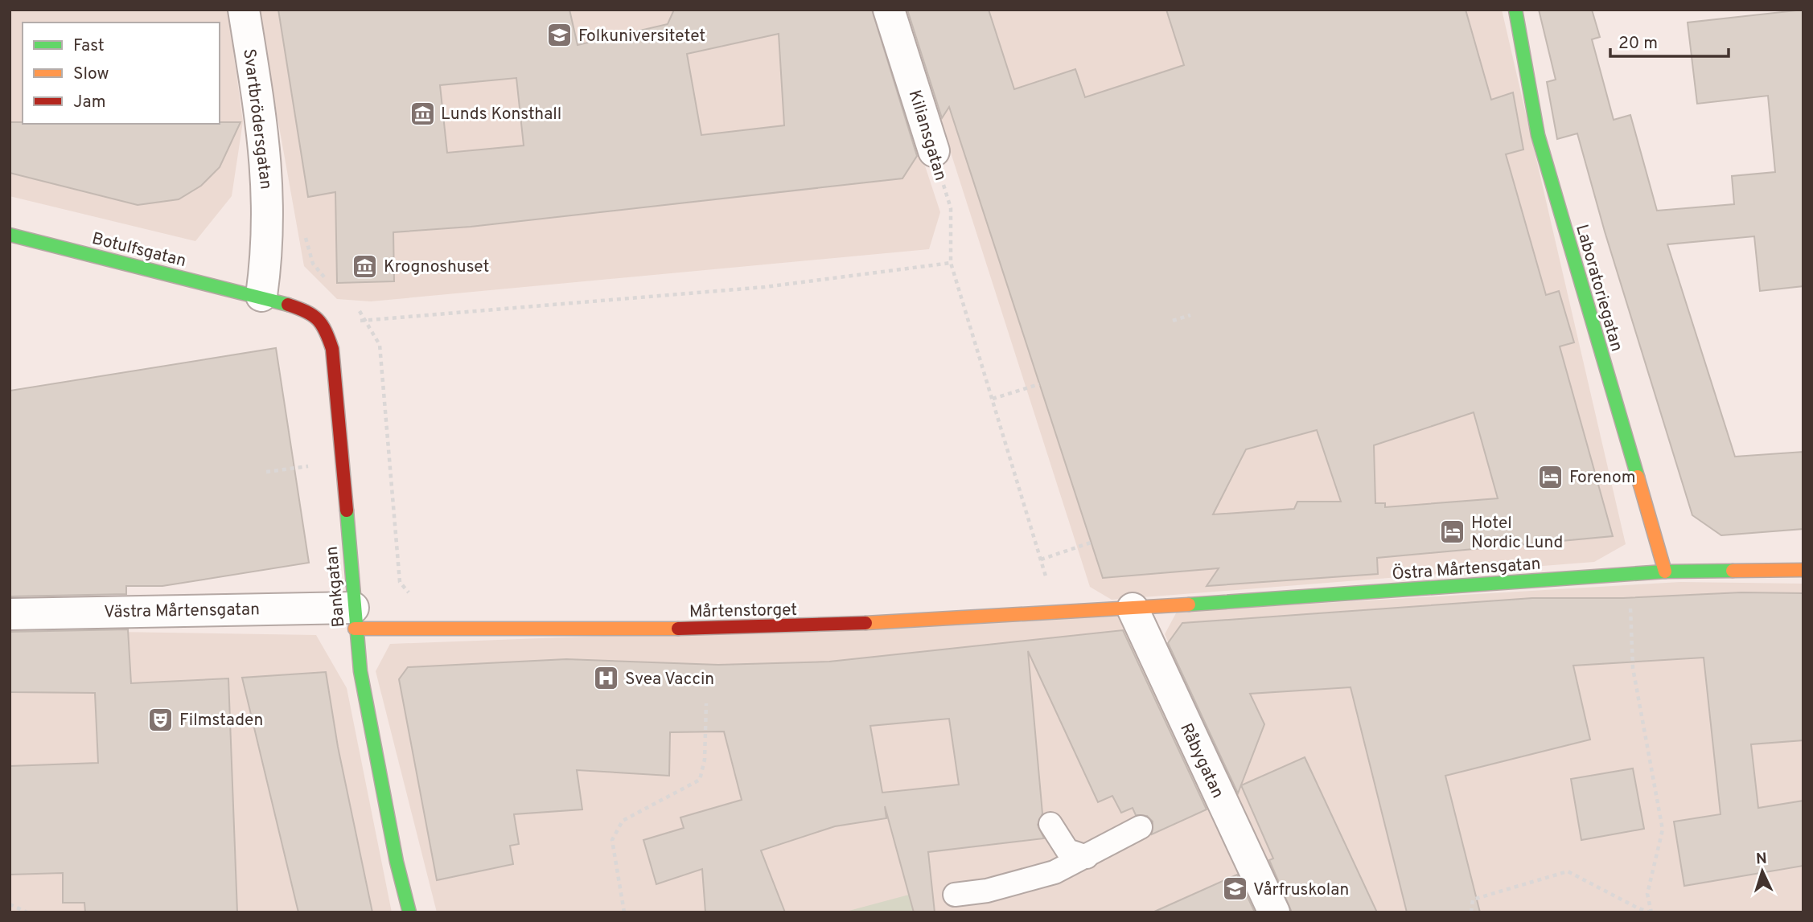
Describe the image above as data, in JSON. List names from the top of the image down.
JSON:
{
  "streets": {
    "street": [
      "Svartbrödersgatan",
      "Kiliansgatan",
      "Botulfsgatan",
      "Laboratoriegatan",
      "Östra Mårtensgatan",
      "Bankgatan",
      "Västra Mårtensgatan",
      "Mårtenstorget",
      "Råbygatan"
    ]
  },
  "crossings": [
    ["Svartbrödersgatan", "Botulfsgatan"],
    ["Kiliansgatan", "Mårtenstorget"],
    ["Laboratoriegatan", "Östra Mårtensgatan"],
    ["Östra Mårtensgatan", "Mårtenstorget"],
    ["Östra Mårtensgatan", "Råbygatan"],
    ["Bankgatan", "Västra Mårtensgatan"],
    ["Bankgatan", "Mårtenstorget"],
    ["Västra Mårtensgatan", "Mårtenstorget"],
    ["Mårtenstorget", "Råbygatan"]
  ],
  "places": {
    "school or university": ["Folkuniversitetet", "Vårfruskolan"],
    "museum": ["Lunds Konsthall", "Krognoshuset"],
    "hotel": ["Forenom", "Hotel Nordic Lund"],
    "hospital": ["Svea Vaccin"],
    "theatre": ["Filmstaden"]
  },
  "legend": ["Fast", "Slow", "Jam"],
  "scale_bar": "20 m",
  "north": "top"
}
